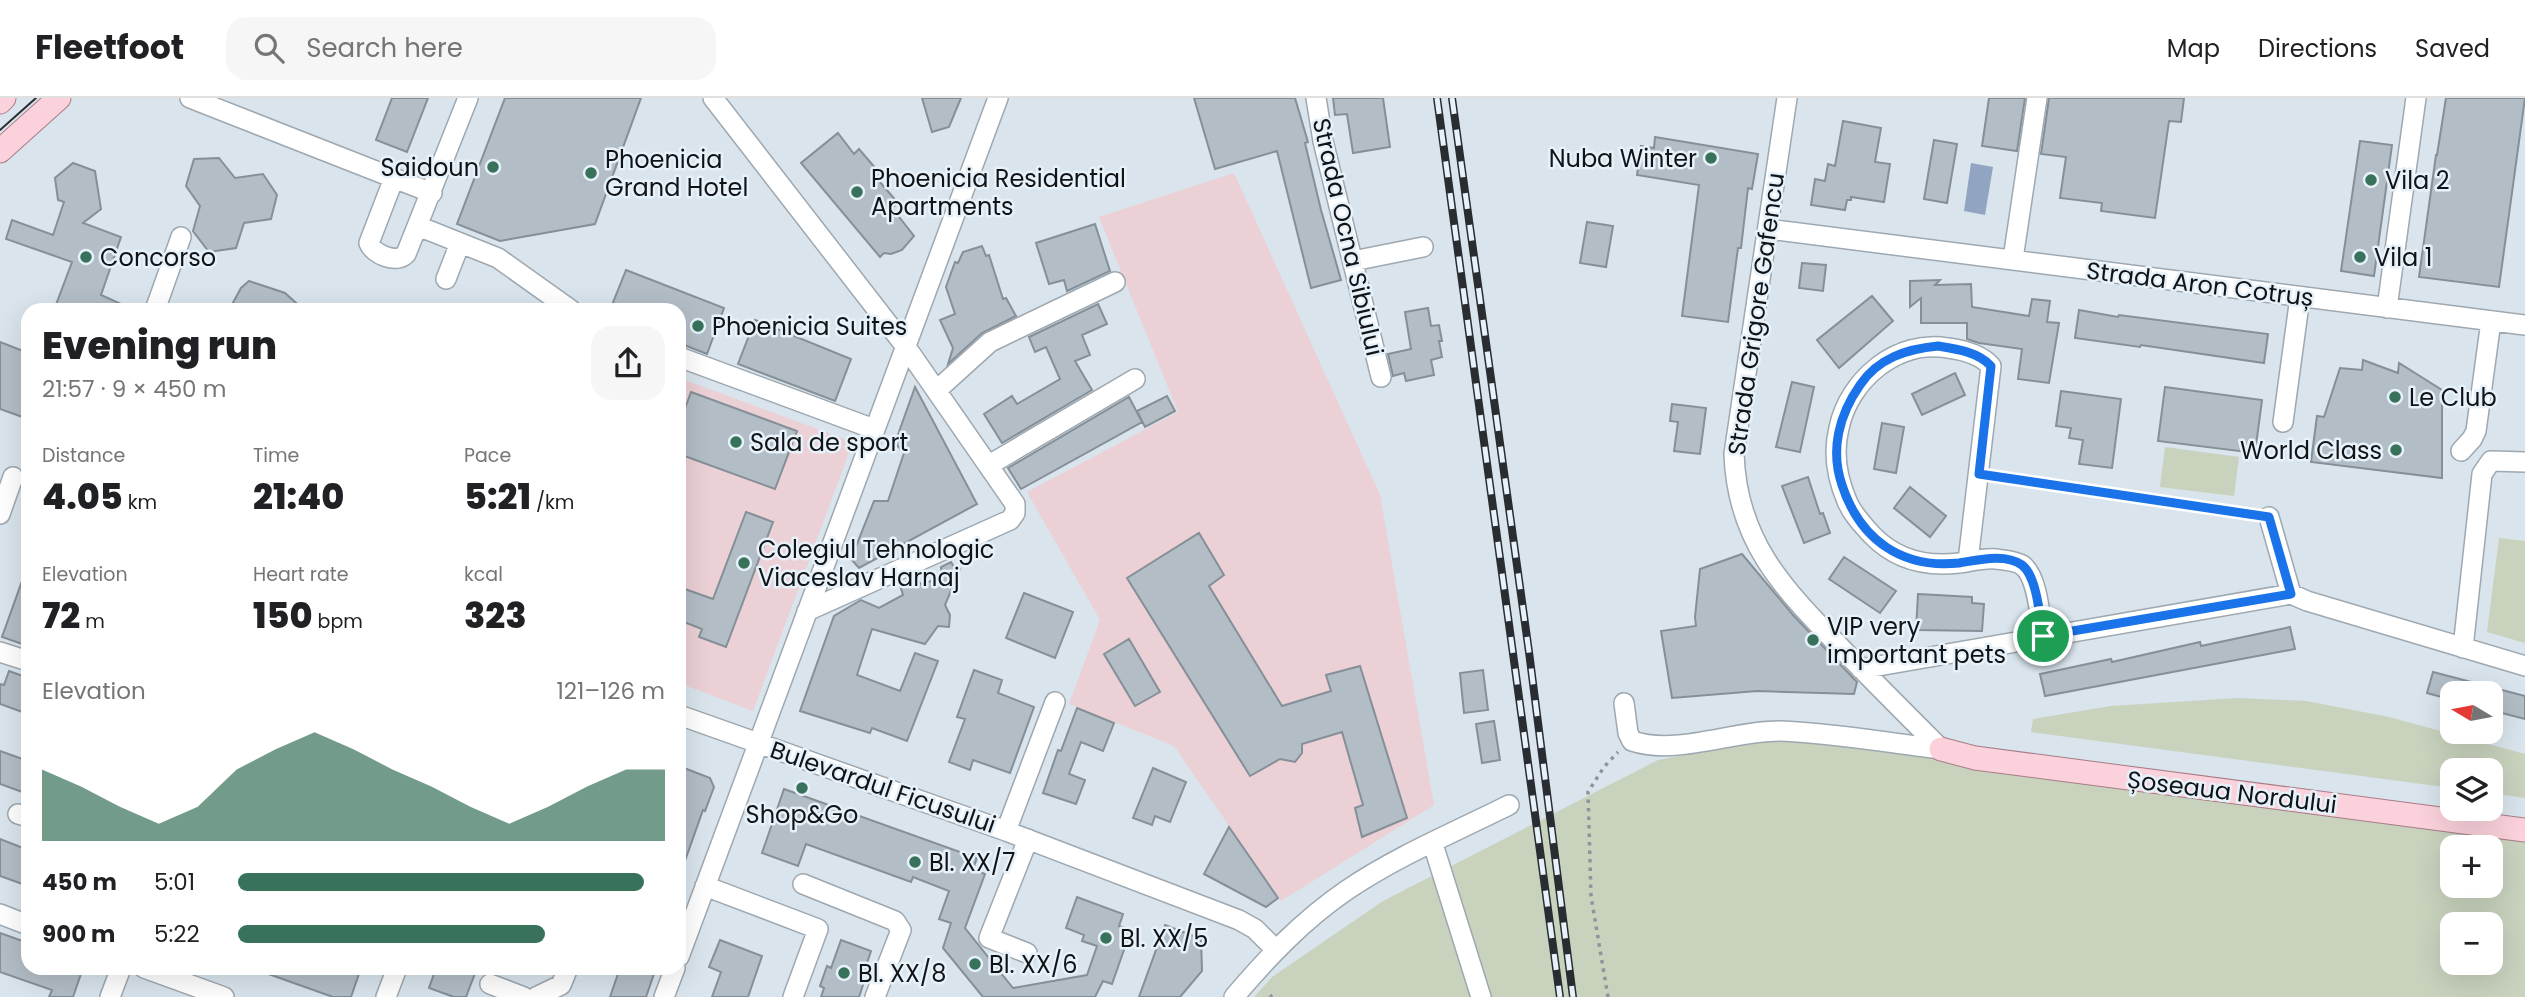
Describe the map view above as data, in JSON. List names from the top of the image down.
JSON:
{
  "streets": {
    "main road": ["Șoseaua Nordului"],
    "street": [
      "Strada Ocna Sibiului",
      "Strada Aron Cotruș",
      "Strada Grigore Gafencu",
      "Bulevardul Ficusului"
    ]
  },
  "crossings": [
    ["Strada Aron Cotruș", "Strada Grigore Gafencu"],
    ["Strada Grigore Gafencu", "Șoseaua Nordului"]
  ],
  "places": [
    "Nuba Winter",
    "Saidoun",
    "Phoenicia Grand Hotel",
    "Vila 2",
    "Phoenicia Residential Apartments",
    "Concorso",
    "Vila 1",
    "Phoenicia Suites",
    "Le Club",
    "Sala de sport",
    "World Class",
    "Colegiul Tehnologic Viaceslav Harnaj",
    "VIP very important pets",
    "Shop&Go",
    "Bl. XX/7",
    "Bl. XX/5",
    "Bl. XX/6",
    "Bl. XX/8"
  ],
  "north": "left",
  "page": {
    "header": "Fleetfoot",
    "search": "Search here",
    "nav": ["Map", "Directions", "Saved"],
    "heading": ["Evening run", "21:57 · 9 × 450 m"],
    "stats": [
      ["Distance", "4.05 km"],
      ["Time", "21:40"],
      ["Pace", "5:21 /km"],
      ["Elevation", "72 m"],
      ["Heart rate", "150 bpm"],
      ["kcal", "323"]
    ],
    "chart": ["Elevation", "121–126 m"],
    "map_buttons": ["+", "−"],
    "list": [
      {
        "name": "450 m",
        "note": "5:01"
      },
      {
        "name": "900 m",
        "note": "5:22"
      }
    ]
  }
}
